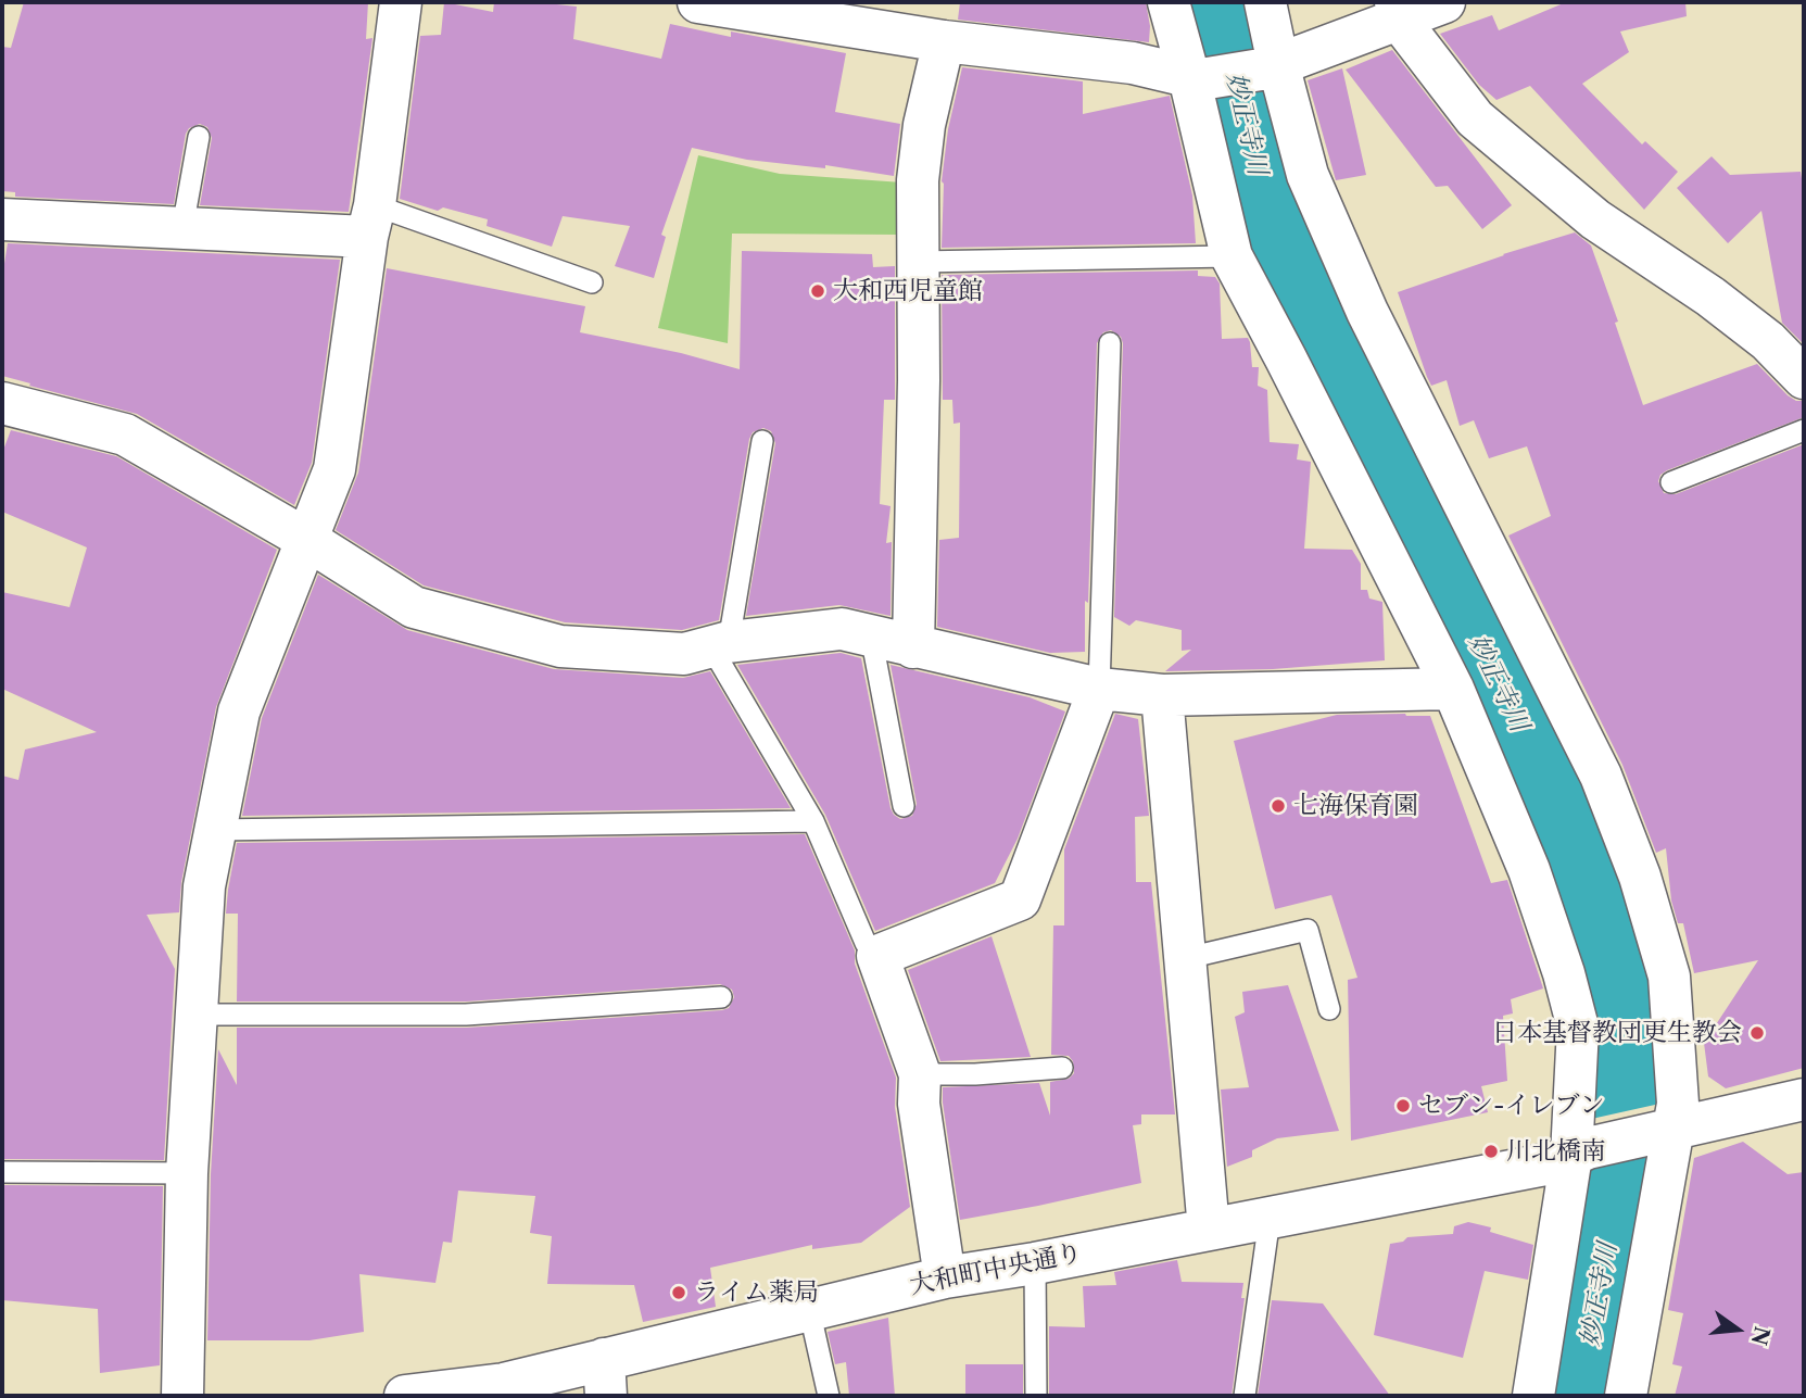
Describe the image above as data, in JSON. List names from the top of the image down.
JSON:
{
  "streets": {
    "street": ["大和町中央通り"]
  },
  "water": ["妙正寺川"],
  "places": [
    "大和西児童館",
    "七海保育園",
    "日本基督教団更生教会",
    "セブン-イレブン",
    "川北橋南",
    "ライム薬局"
  ],
  "north": "right"
}
